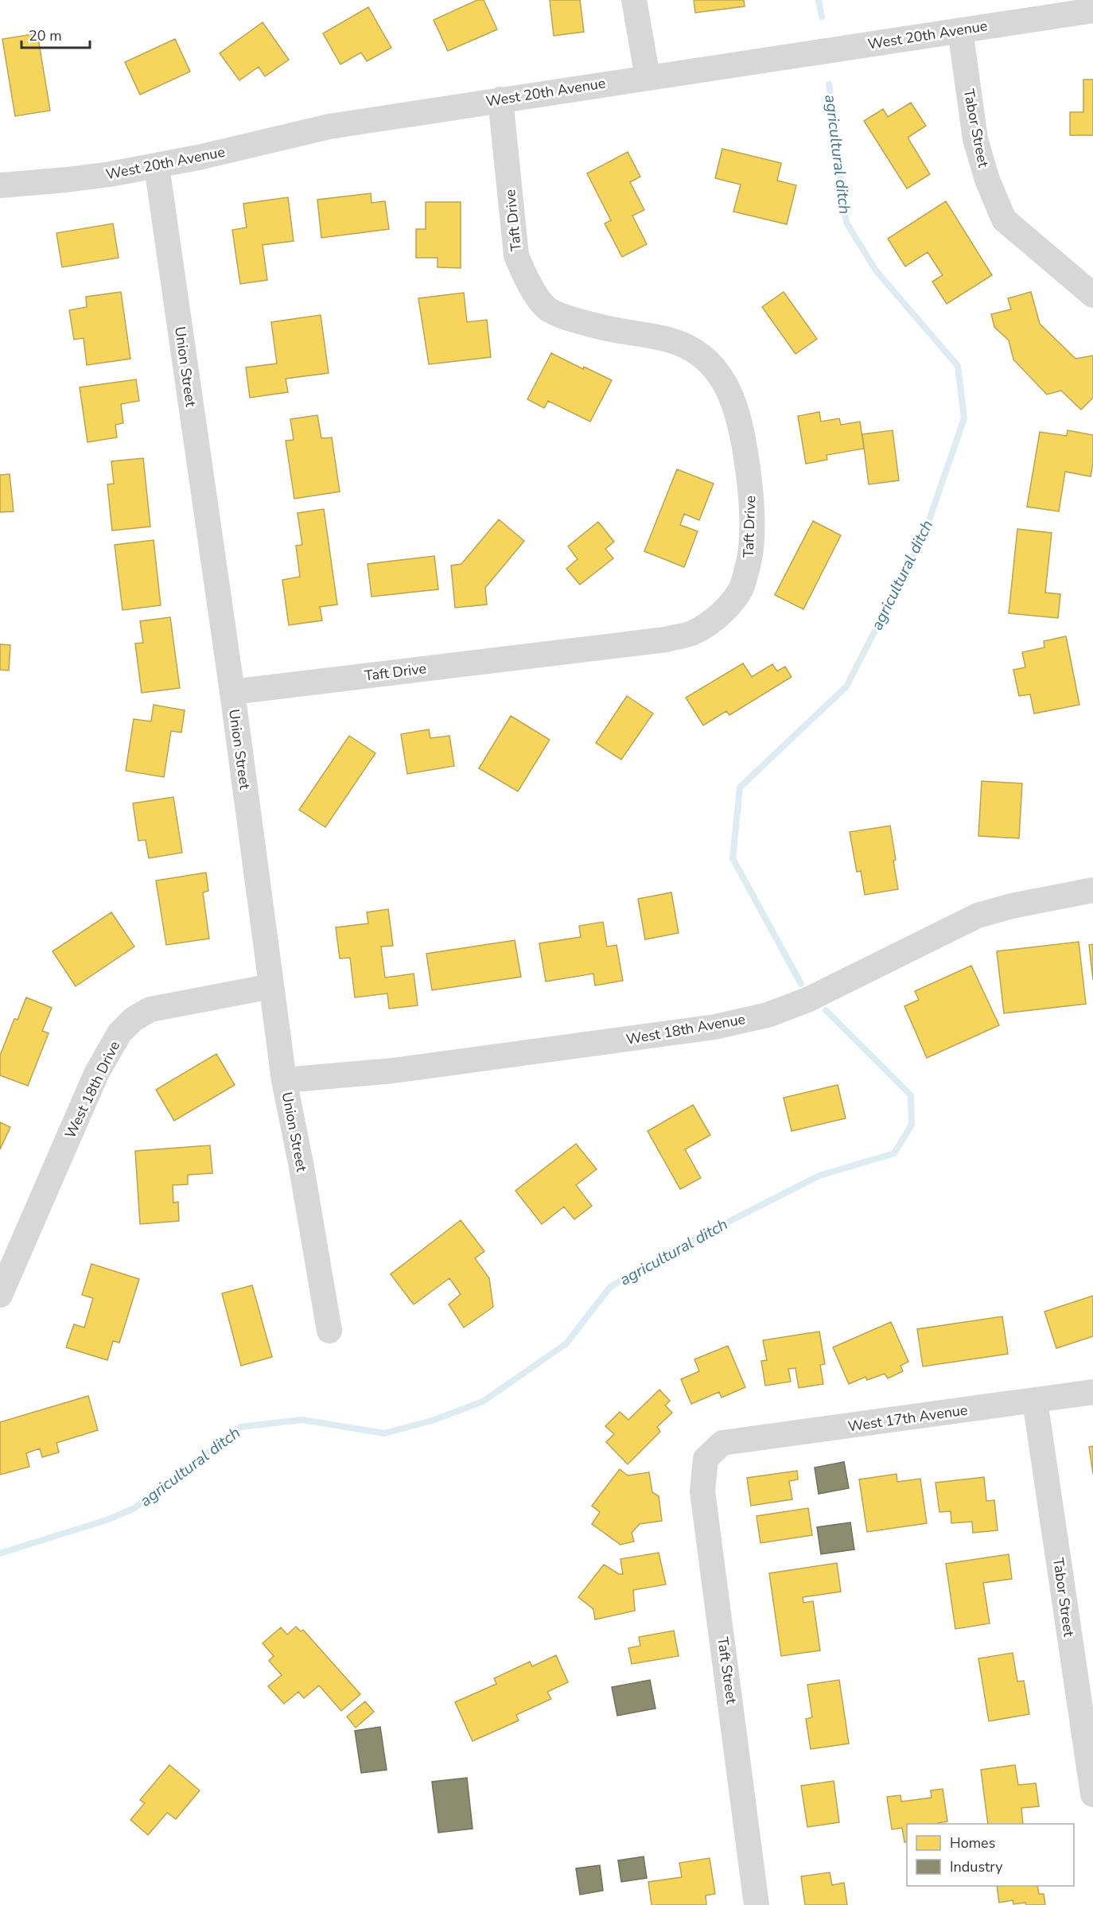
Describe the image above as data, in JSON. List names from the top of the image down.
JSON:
{
  "streets": {
    "street": [
      "West 20th Avenue",
      "Tabor Street",
      "Taft Drive",
      "Union Street",
      "West 18th Avenue",
      "West 18th Drive",
      "West 17th Avenue",
      "Taft Street"
    ]
  },
  "crossings": [
    ["West 20th Avenue", "Tabor Street"],
    ["West 20th Avenue", "Taft Drive"],
    ["West 20th Avenue", "Union Street"],
    ["Tabor Street", "West 17th Avenue"],
    ["Taft Drive", "Union Street"],
    ["Union Street", "West 18th Avenue"],
    ["Union Street", "West 18th Drive"],
    ["West 17th Avenue", "Taft Street"]
  ],
  "water": ["agricultural ditch"],
  "legend": ["Homes", "Industry"],
  "scale_bar": "20 m"
}
